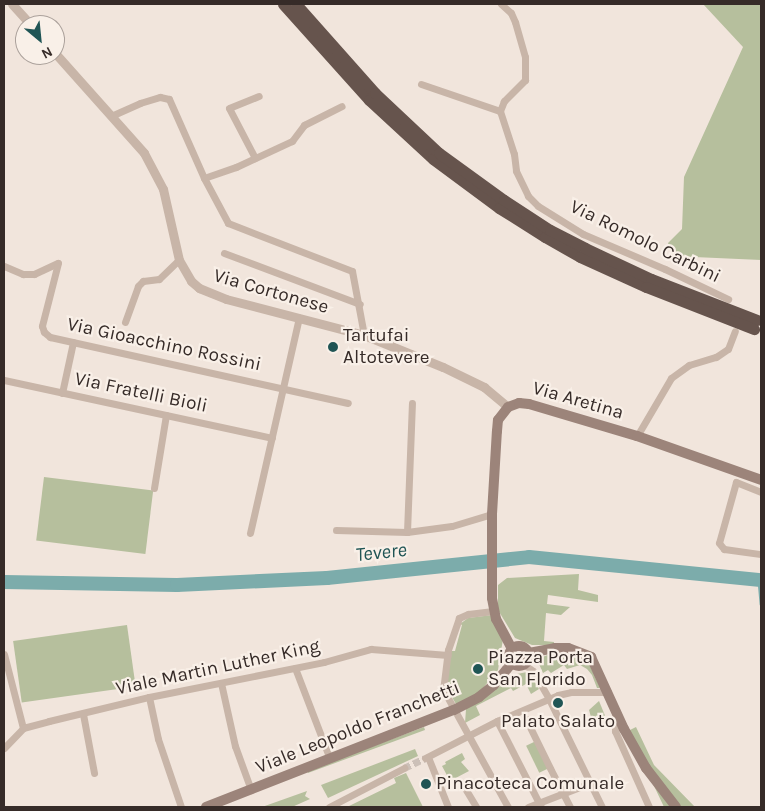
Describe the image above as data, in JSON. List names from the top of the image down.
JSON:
{
  "streets": {
    "main road": ["Via Aretina", "Viale Leopoldo Franchetti"],
    "street": [
      "Via Romolo Carbini",
      "Via Cortonese",
      "Via Gioacchino Rossini",
      "Via Fratelli Bioli",
      "Viale Martin Luther King"
    ]
  },
  "crossings": [
    ["Via Cortonese", "Via Aretina"],
    ["Via Aretina", "Viale Leopoldo Franchetti"]
  ],
  "water": ["Tevere"],
  "places": [
    "Tartufai Altotevere",
    "Piazza Porta San Florido",
    "Palato Salato",
    "Pinacoteca Comunale"
  ],
  "north": "bottom right"
}
